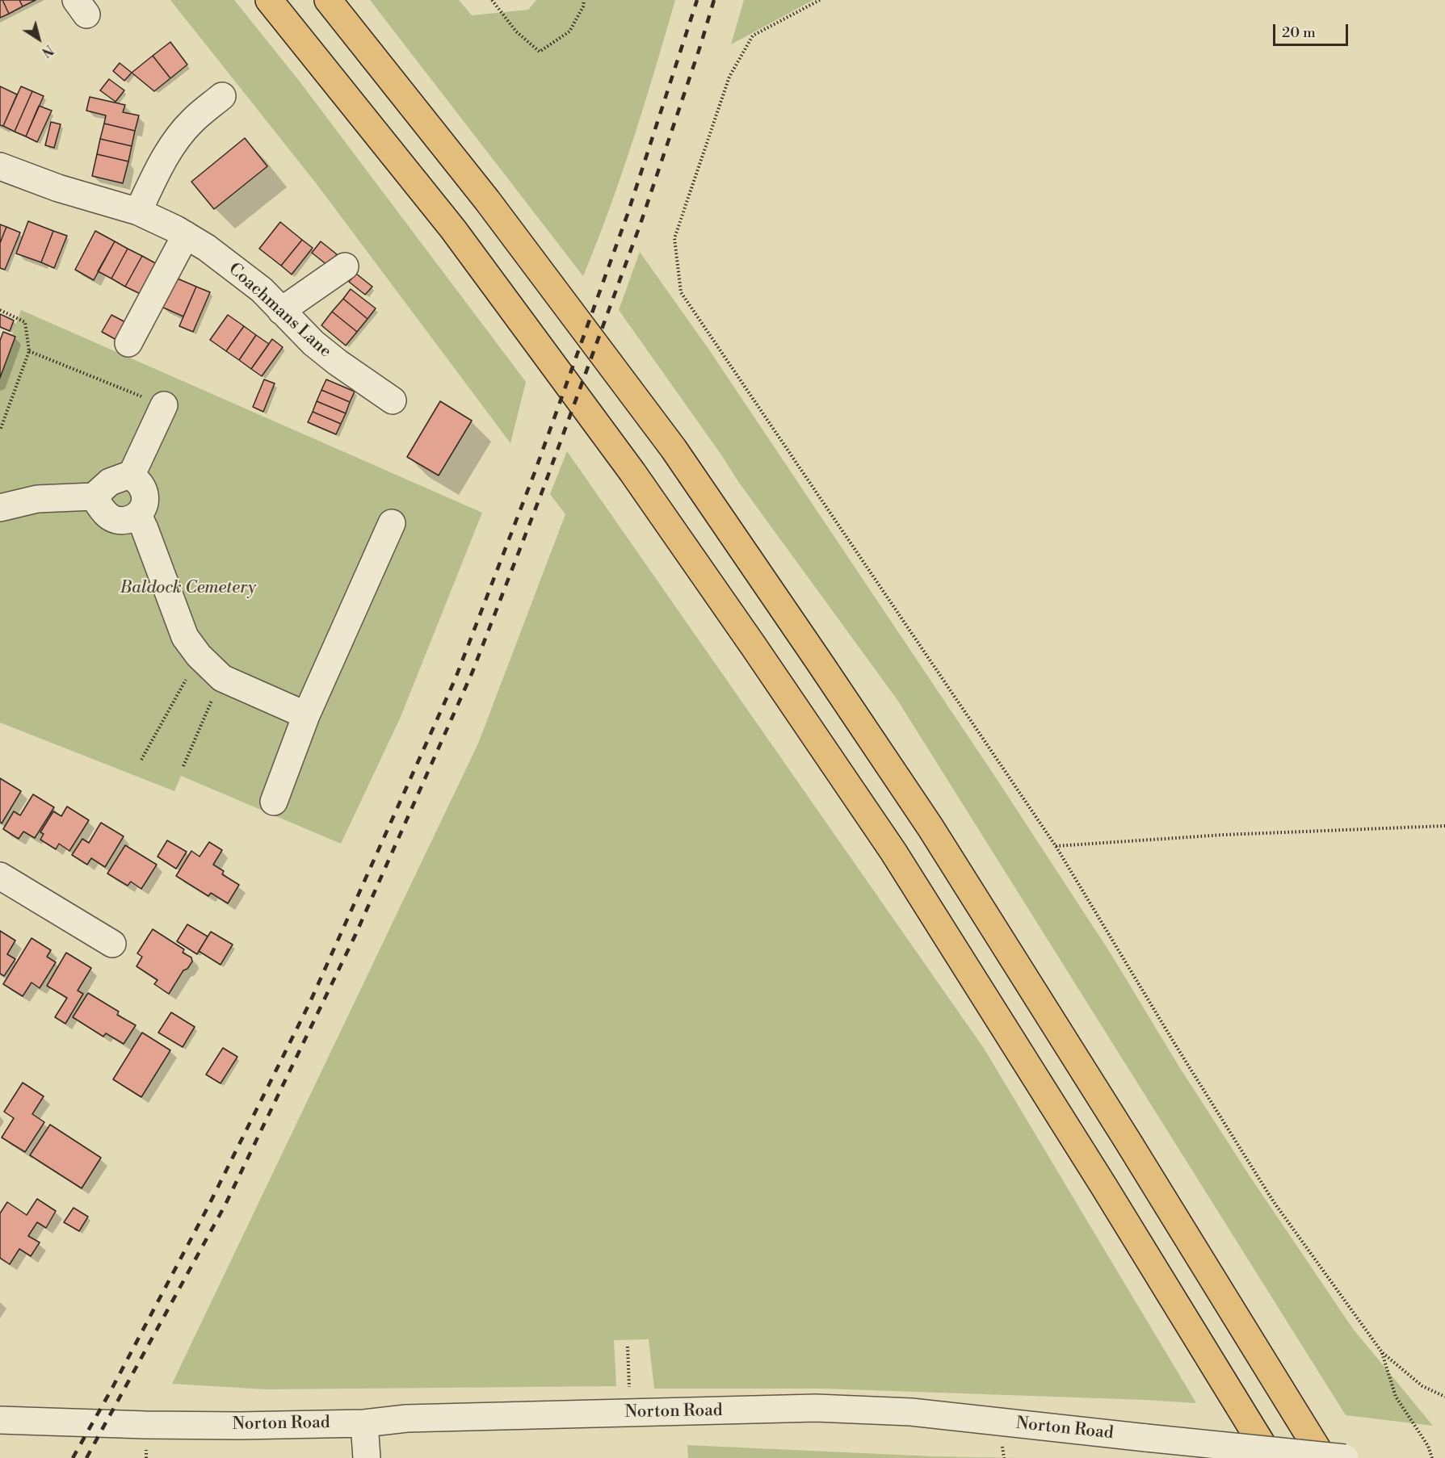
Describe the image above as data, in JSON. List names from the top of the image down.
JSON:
{
  "streets": {
    "street": ["Coachmans Lane", "Norton Road"]
  },
  "parks": ["Baldock Cemetery"],
  "scale_bar": "20 m",
  "north": "bottom right"
}
